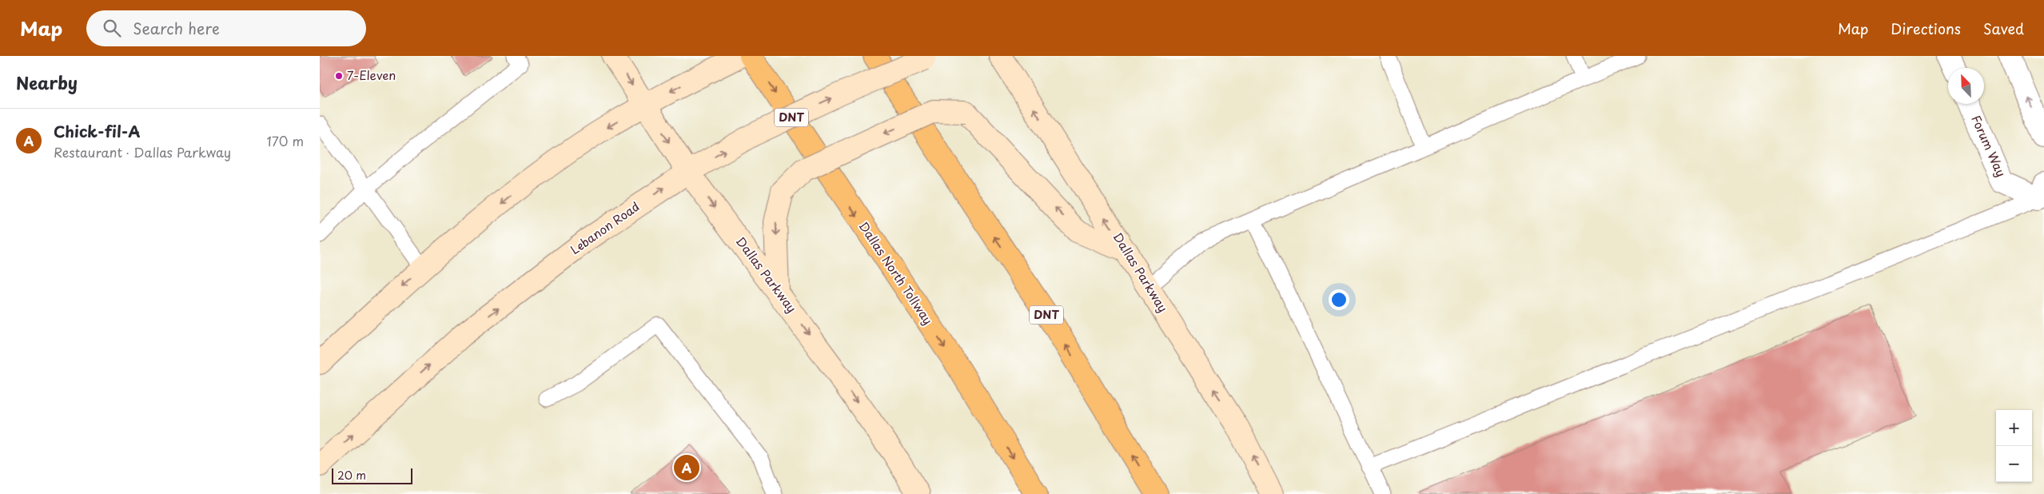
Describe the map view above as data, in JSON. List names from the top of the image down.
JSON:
{
  "streets": {
    "highway": ["DNT", "Dallas North Tollway"],
    "main road": ["Lebanon Road", "Dallas Parkway"],
    "street": ["Forum Way"]
  },
  "crossings": [
    ["Lebanon Road", "Dallas Parkway"]
  ],
  "places": ["7-Eleven"],
  "scale_bar": "20 m",
  "north": "top left",
  "page": {
    "header": "Map",
    "search": "Search here",
    "nav": ["Map", "Directions", "Saved"],
    "heading": "Nearby",
    "list": [
      {
        "mark": "A",
        "name": "Chick-fil-A",
        "note": "Restaurant · Dallas Parkway",
        "value": "170 m"
      }
    ],
    "map_buttons": ["+", "−"],
    "pins": "A",
    "scale": "20 m"
  }
}
